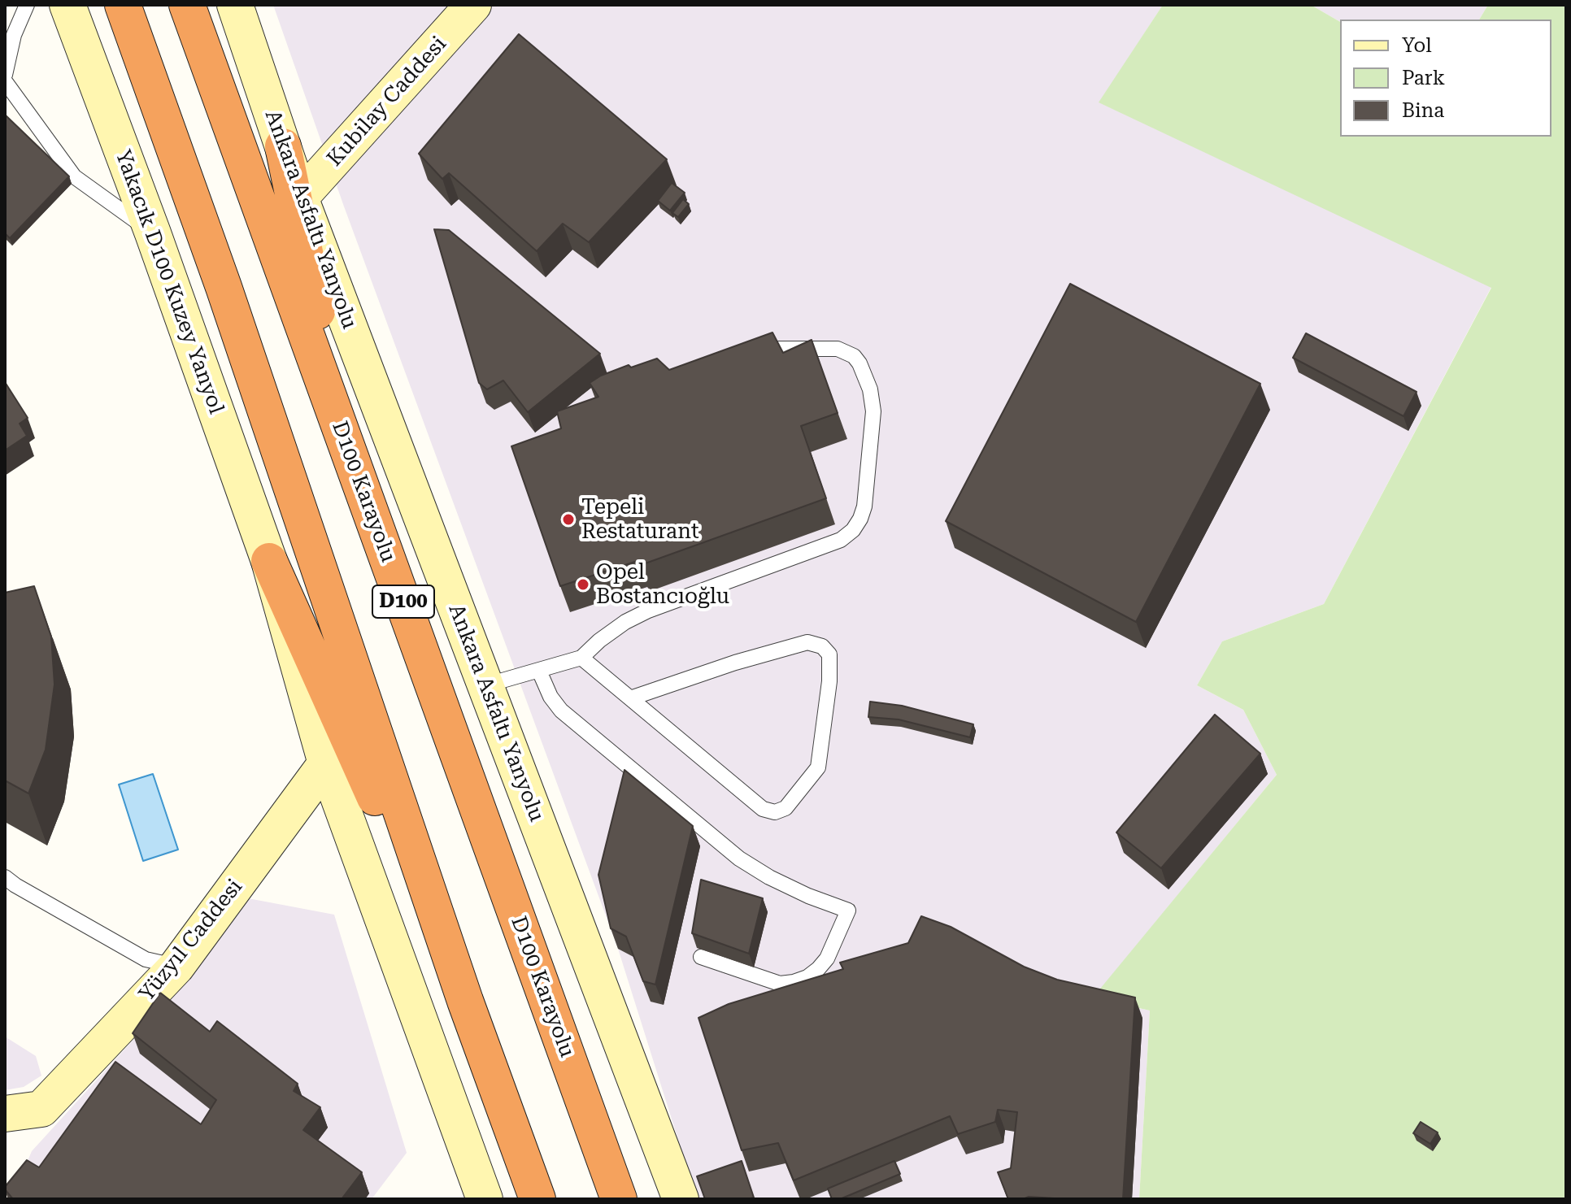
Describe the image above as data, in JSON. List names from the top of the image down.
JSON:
{
  "streets": {
    "highway": ["D100 Karayolu", "D100"],
    "main road": [
      "Kubilay Caddesi",
      "Ankara Asfaltı Yanyolu",
      "Yakacık D100 Kuzey Yanyol",
      "Yüzyıl Caddesi"
    ]
  },
  "crossings": [
    ["Kubilay Caddesi", "Ankara Asfaltı Yanyolu"]
  ],
  "places": ["Tepeli Restaturant", "Opel Bostancıoğlu"],
  "legend": ["Yol", "Park", "Bina"]
}
